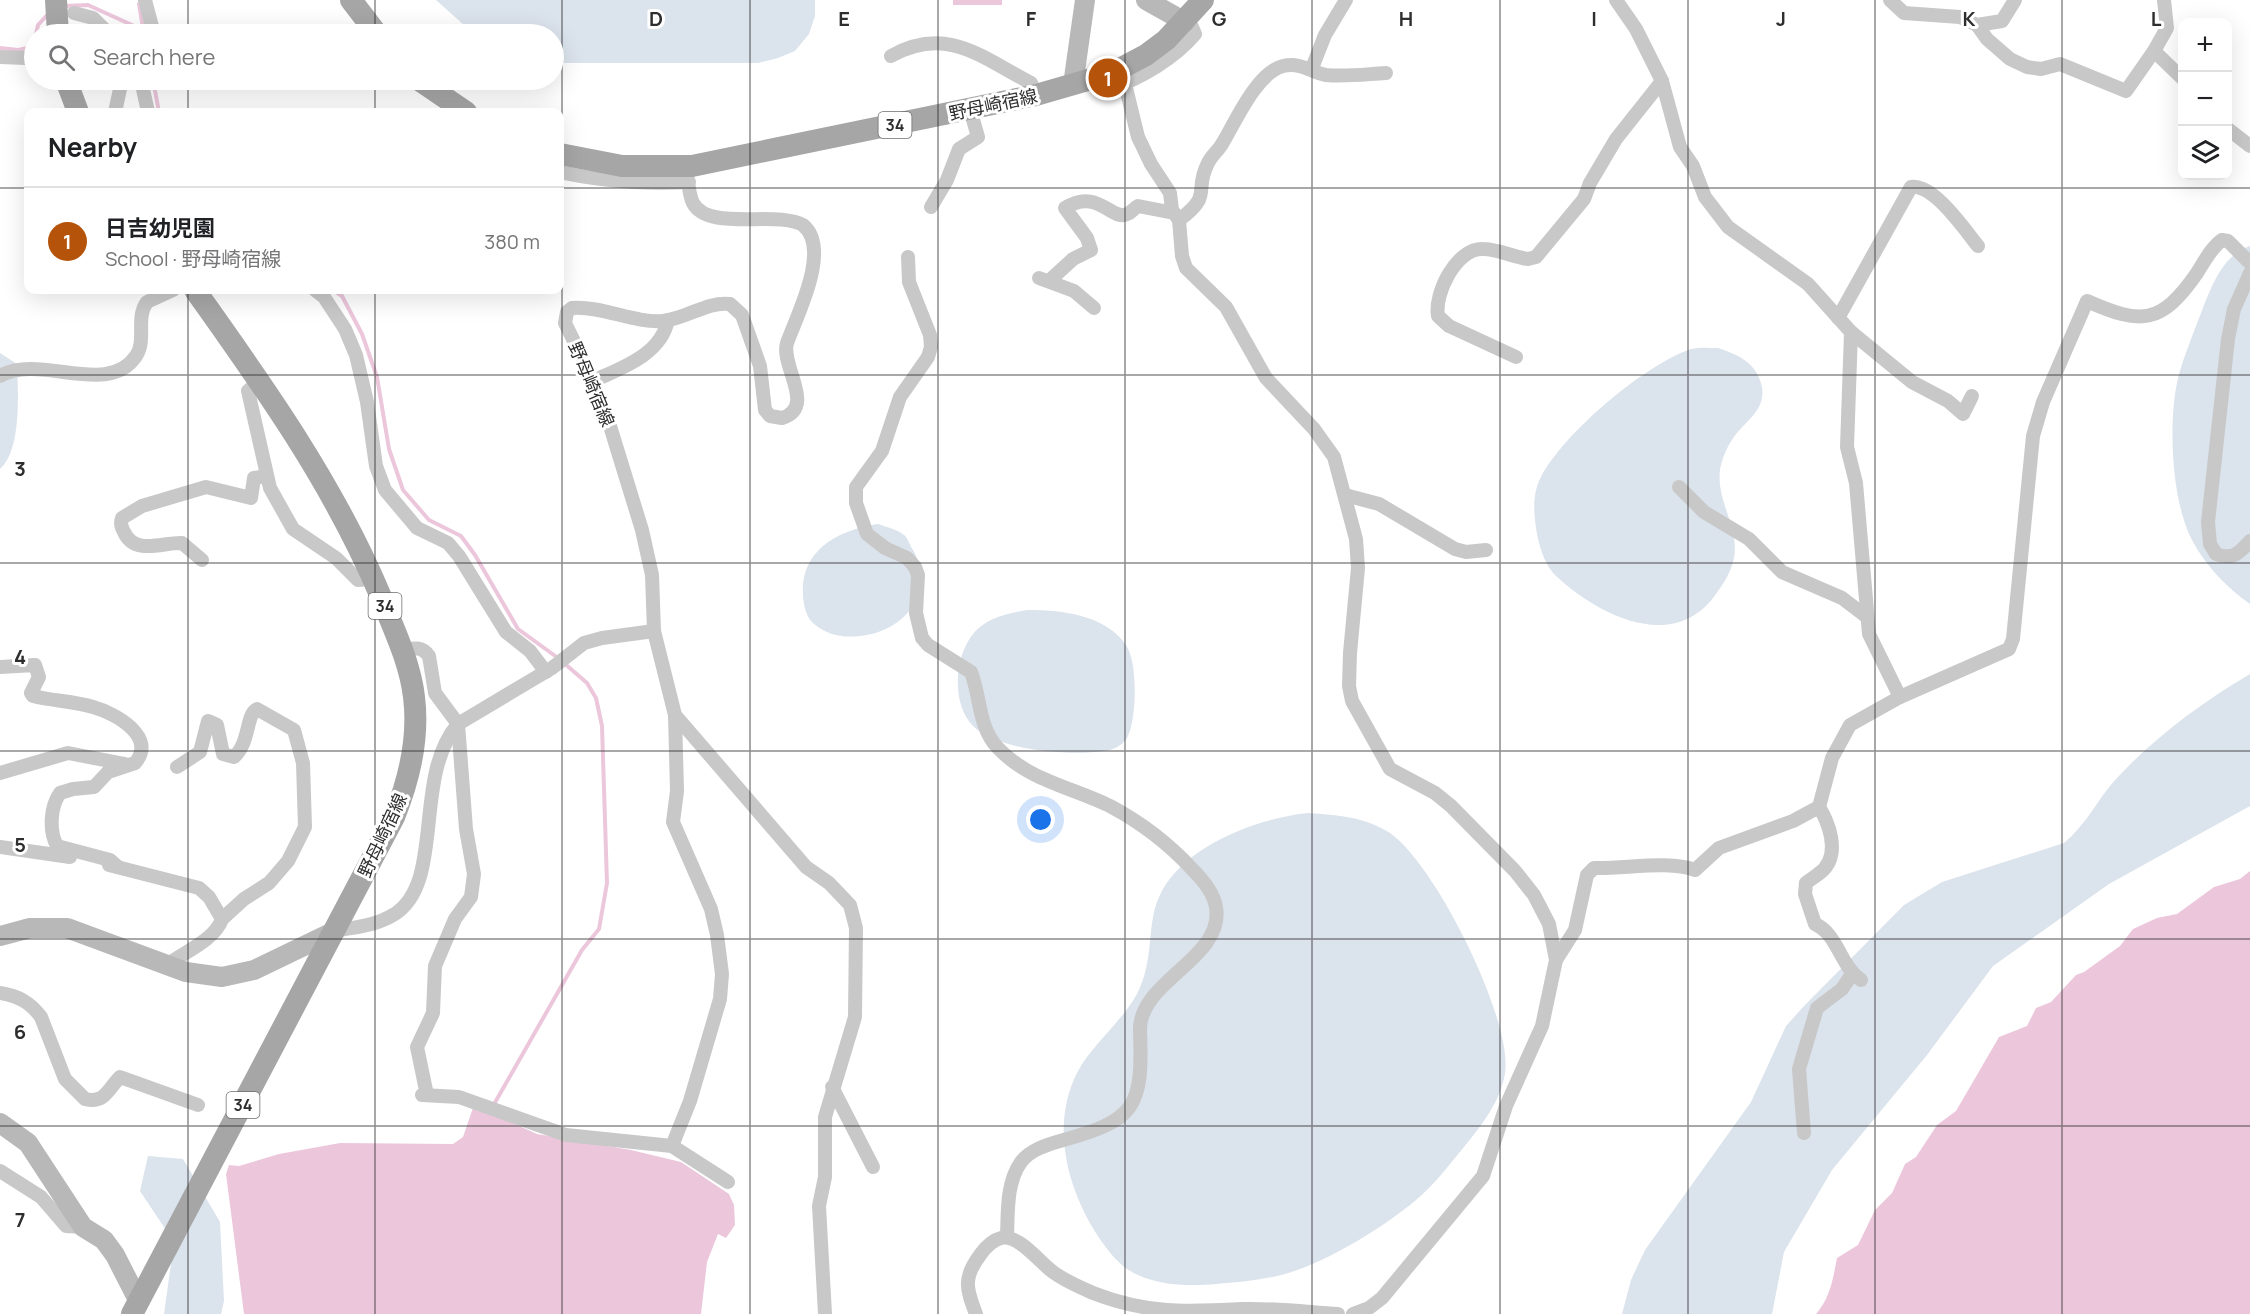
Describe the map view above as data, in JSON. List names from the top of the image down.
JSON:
{
  "streets": {
    "main road": ["野母崎宿線", "34"]
  },
  "page": {
    "map_buttons": ["+", "−"],
    "search": "Search here",
    "pins": "1",
    "heading": "Nearby",
    "list": [
      {
        "mark": "1",
        "name": "日吉幼児園",
        "note": "School · 野母崎宿線",
        "value": "380 m"
      }
    ]
  },
  "grid": {
    "columns": [
      "D",
      "E",
      "F",
      "G",
      "H",
      "I",
      "J",
      "K",
      "L"
    ],
    "rows": [
      "3",
      "4",
      "5",
      "6",
      "7"
    ]
  }
}
